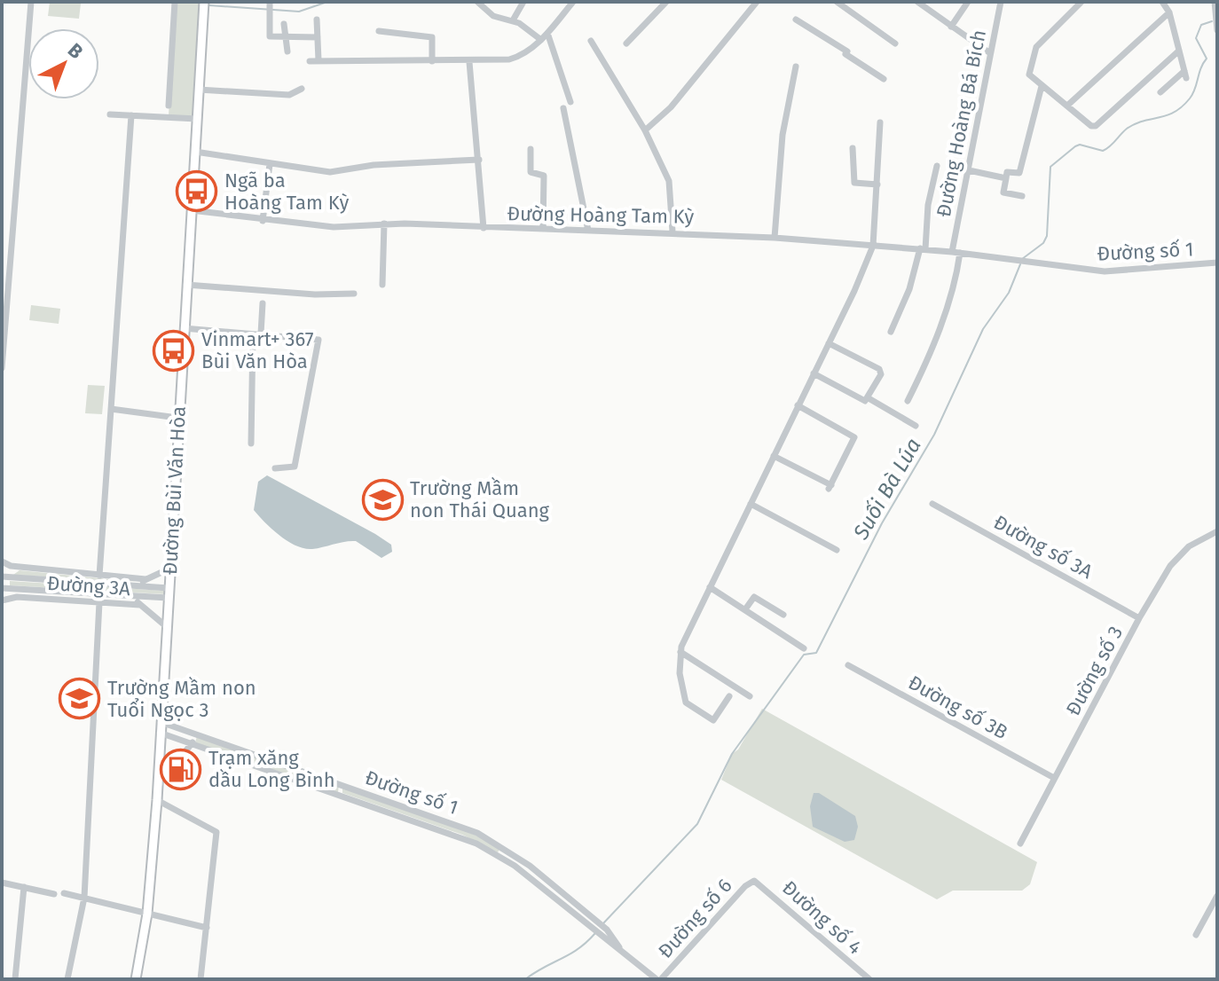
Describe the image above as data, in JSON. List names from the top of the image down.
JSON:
{
  "streets": {
    "main road": ["Đường Bùi Văn Hòa"],
    "street": [
      "Đường Hoàng Bá Bích",
      "Đường Hoàng Tam Kỳ",
      "Đường số 1",
      "Đường số 3A",
      "Đường 3A",
      "Đường số 3",
      "Đường số 3B",
      "Đường số 4",
      "Đường số 6"
    ]
  },
  "crossings": [
    ["Đường Hoàng Bá Bích", "Đường Hoàng Tam Kỳ"],
    ["Đường Hoàng Tam Kỳ", "Đường số 1"],
    ["Đường Hoàng Tam Kỳ", "Đường Bùi Văn Hòa"],
    ["Đường số 1", "Đường Bùi Văn Hòa"],
    ["Đường số 1", "Đường số 6"],
    ["Đường Bùi Văn Hòa", "Đường 3A"],
    ["Đường số 3A", "Đường số 3"],
    ["Đường số 3", "Đường số 3B"],
    ["Đường số 4", "Đường số 6"]
  ],
  "water": ["Suối Bà Lúa"],
  "places": {
    "bus stop": ["Ngã ba Hoàng Tam Kỳ", "Vinmart+ 367 Bùi Văn Hòa"],
    "school or university": ["Trường Mầm non Thái Quang", "Trường Mầm non Tuổi Ngọc 3"],
    "fuel station": ["Trạm xăng dầu Long Bình"]
  },
  "north": "top right"
}
